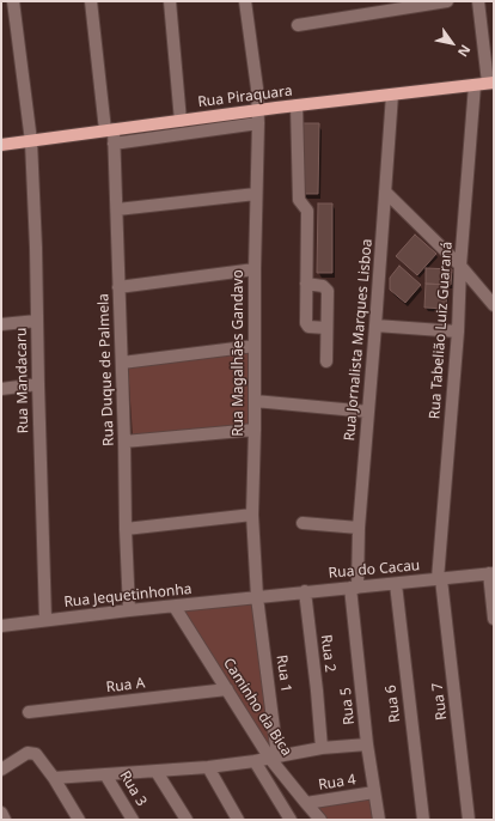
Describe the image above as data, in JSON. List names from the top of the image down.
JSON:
{
  "streets": {
    "main road": ["Rua Piraquara"],
    "street": [
      "Rua Tabelião Luiz Guaraná",
      "Rua Jornalista Marques Lisboa",
      "Rua Magalhães Gandavo",
      "Rua Duque de Palmela",
      "Rua Mandacaru",
      "Rua do Cacau",
      "Rua Jequetinhonha",
      "Rua 2",
      "Rua 1",
      "Rua A",
      "Rua 7",
      "Rua 6",
      "Rua 5",
      "Caminho da Bica",
      "Rua 4",
      "Rua 3"
    ]
  },
  "crossings": [
    ["Rua Piraquara", "Rua Tabelião Luiz Guaraná"],
    ["Rua Piraquara", "Rua Jornalista Marques Lisboa"],
    ["Rua Piraquara", "Rua Magalhães Gandavo"],
    ["Rua Piraquara", "Rua Duque de Palmela"],
    ["Rua Piraquara", "Rua Mandacaru"],
    ["Rua Tabelião Luiz Guaraná", "Rua do Cacau"],
    ["Rua Tabelião Luiz Guaraná", "Rua 7"],
    ["Rua Jornalista Marques Lisboa", "Rua do Cacau"],
    ["Rua Jornalista Marques Lisboa", "Rua 5"],
    ["Rua Magalhães Gandavo", "Rua do Cacau"],
    ["Rua Magalhães Gandavo", "Rua Jequetinhonha"],
    ["Rua Magalhães Gandavo", "Rua 1"],
    ["Rua Duque de Palmela", "Rua Jequetinhonha"],
    ["Rua Mandacaru", "Rua Jequetinhonha"],
    ["Rua do Cacau", "Rua Jequetinhonha"],
    ["Rua do Cacau", "Rua 2"],
    ["Rua do Cacau", "Rua 1"],
    ["Rua do Cacau", "Rua 7"],
    ["Rua do Cacau", "Rua 6"],
    ["Rua do Cacau", "Rua 5"],
    ["Rua Jequetinhonha", "Rua 1"],
    ["Rua Jequetinhonha", "Caminho da Bica"],
    ["Rua 1", "Caminho da Bica"],
    ["Rua A", "Caminho da Bica"],
    ["Rua 5", "Rua 4"],
    ["Caminho da Bica", "Rua 4"]
  ],
  "north": "bottom right"
}
